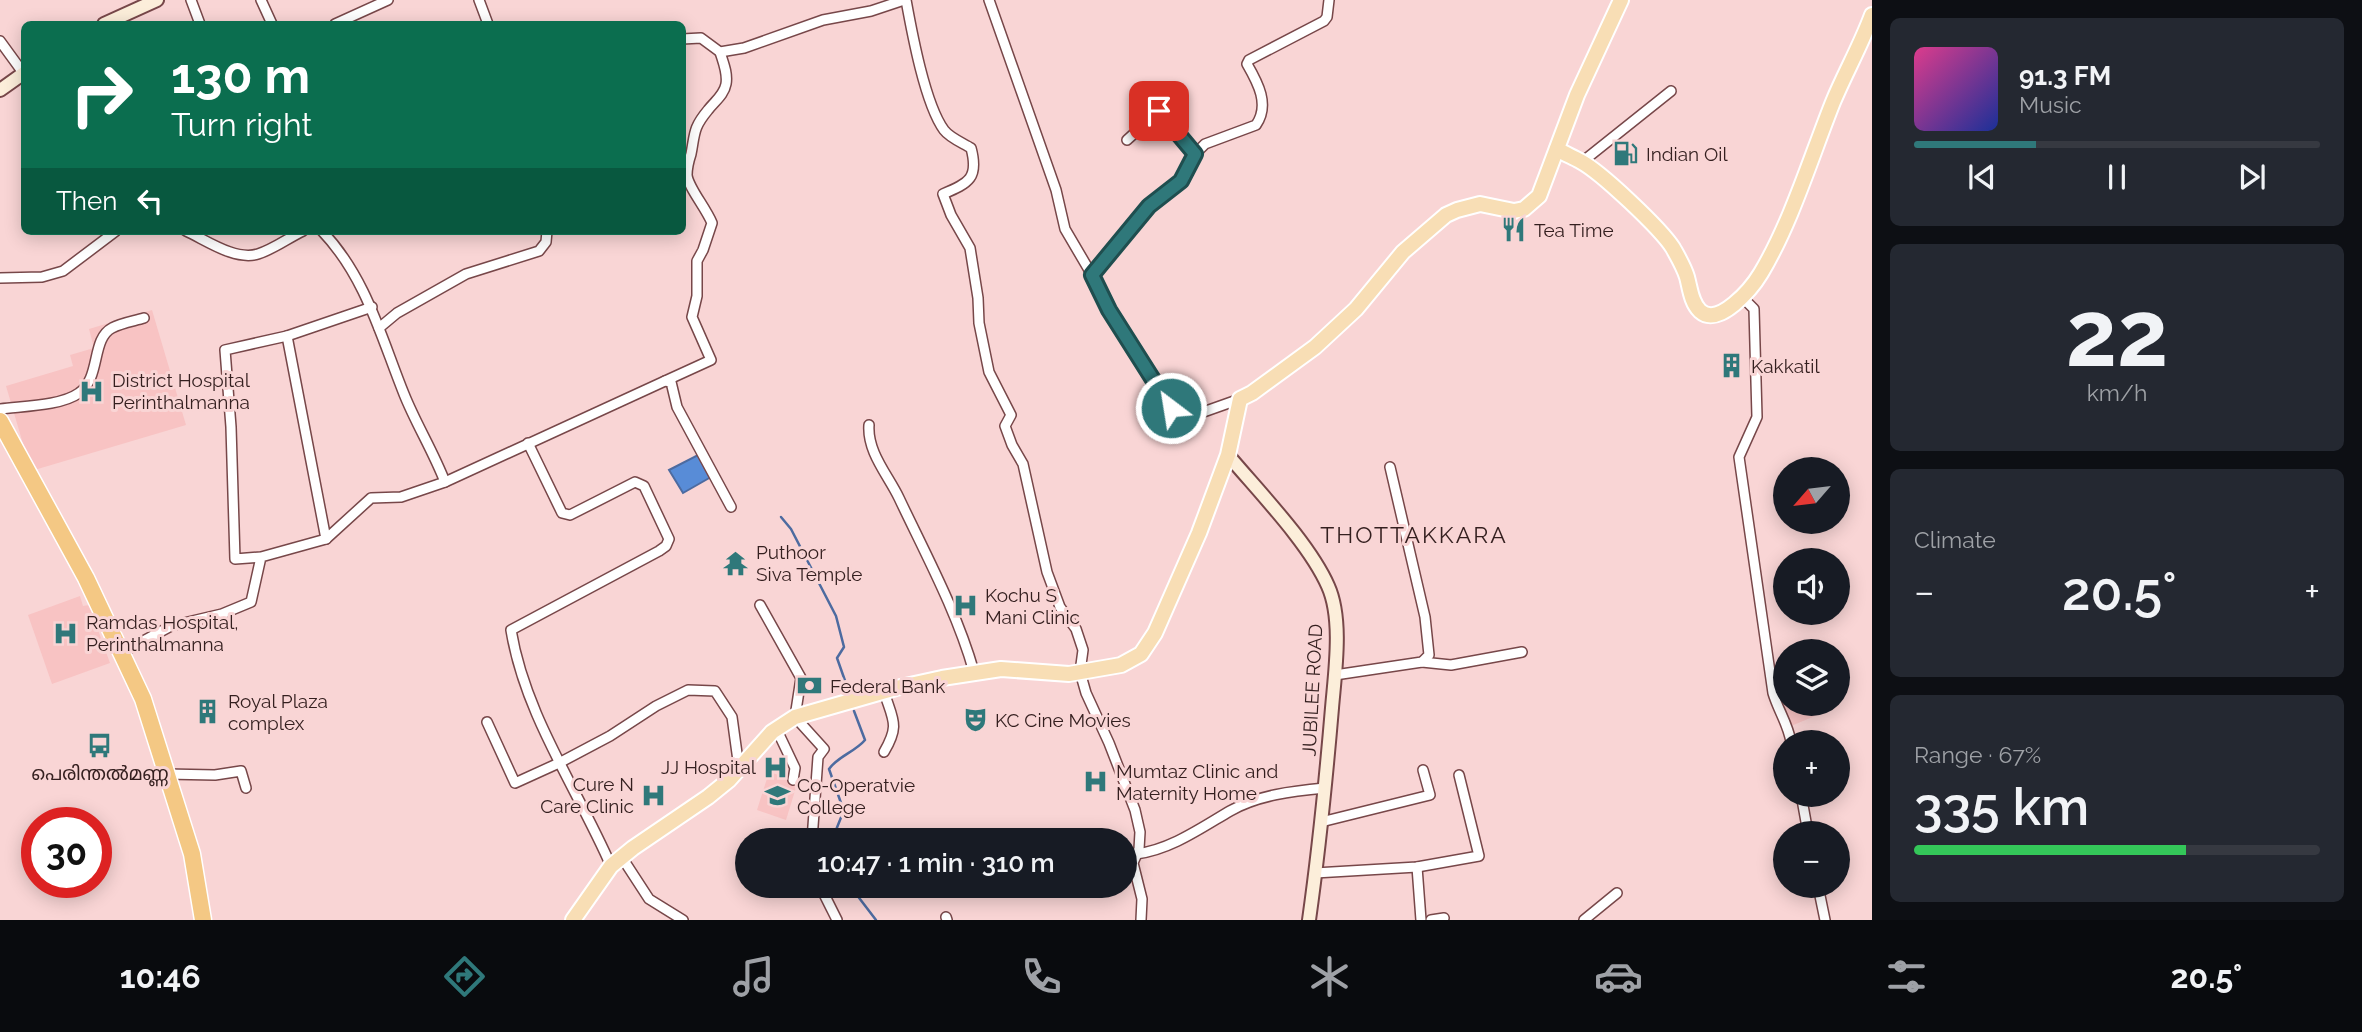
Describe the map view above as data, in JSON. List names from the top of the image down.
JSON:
{
  "streets": {
    "main road": ["JUBILEE ROAD"]
  },
  "districts": ["THOTTAKKARA"],
  "places": {
    "fuel station": ["Indian Oil"],
    "restaurant": ["Tea Time"],
    "building": ["Kakkatil", "Royal Plaza complex"],
    "hospital": [
      "District Hospital Perinthalmanna",
      "Kochu S Mani Clinic",
      "Ramdas Hospital, Perinthalmanna",
      "JJ Hospital",
      "Mumtaz Clinic and Maternity Home",
      "Cure N Care Clinic"
    ],
    "temple": ["Puthoor Siva Temple"],
    "bank": ["Federal Bank"],
    "theatre": ["KC Cine Movies"],
    "bus stop": ["പെരിന്തൽമണ്ണ"],
    "school or university": ["Co-Operatvie College"]
  },
  "north": "bottom left",
  "page": {
    "turn": ["130 m", "Turn right"],
    "song": ["91.3 FM", "Music"],
    "then": "Then",
    "tile": [
      ["22", "km/h"],
      "Climate",
      ["Range · 67%", "335 km"]
    ],
    "map_buttons": ["+", "−"],
    "heat": ["−", "20.5°", "+"],
    "limit": "30",
    "trip": "10:47 · 1 min · 310 m",
    "tabs": ["10:46", "20.5°"]
  }
}
